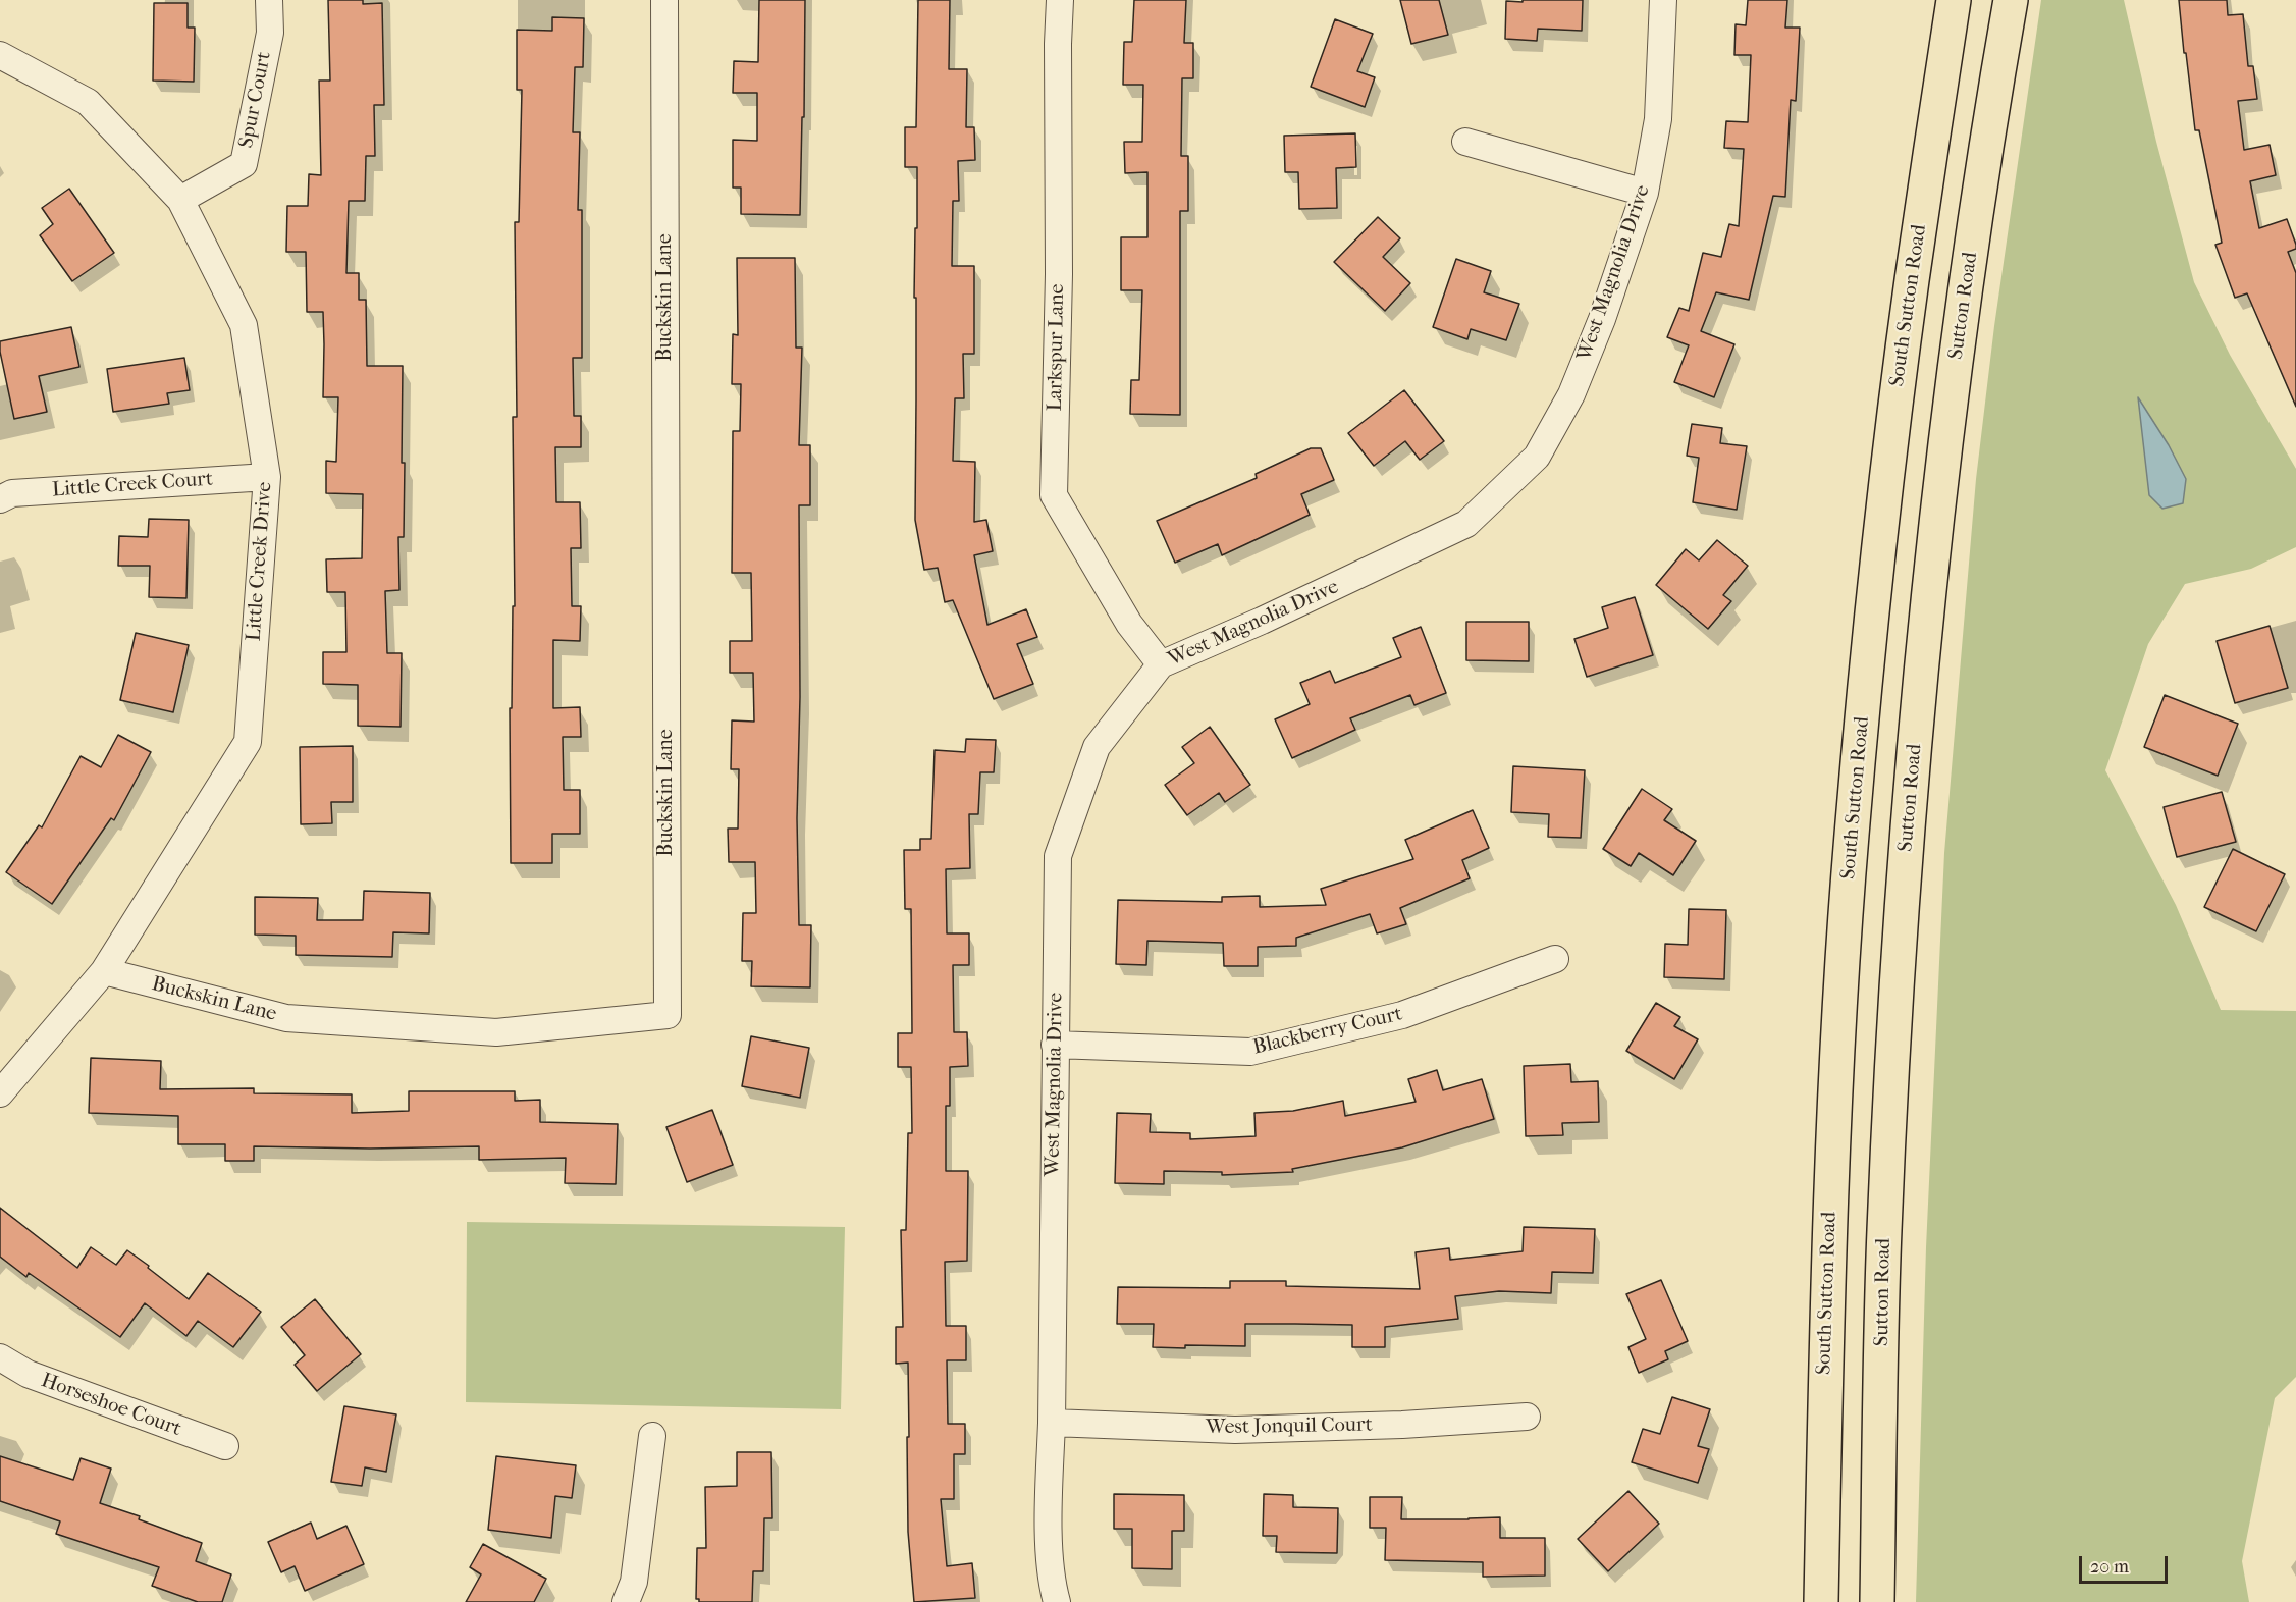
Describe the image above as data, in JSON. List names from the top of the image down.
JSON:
{
  "streets": {
    "main road": ["South Sutton Road", "Sutton Road"],
    "street": [
      "Spur Court",
      "West Magnolia Drive",
      "Buckskin Lane",
      "Larkspur Lane",
      "Little Creek Court",
      "Little Creek Drive",
      "Blackberry Court",
      "Horseshoe Court",
      "West Jonquil Court"
    ]
  },
  "crossings": [
    ["Spur Court", "Little Creek Drive"],
    ["West Magnolia Drive", "Larkspur Lane"],
    ["West Magnolia Drive", "Blackberry Court"],
    ["West Magnolia Drive", "West Jonquil Court"],
    ["Buckskin Lane", "Little Creek Drive"],
    ["Little Creek Court", "Little Creek Drive"]
  ],
  "scale_bar": "20 m"
}
